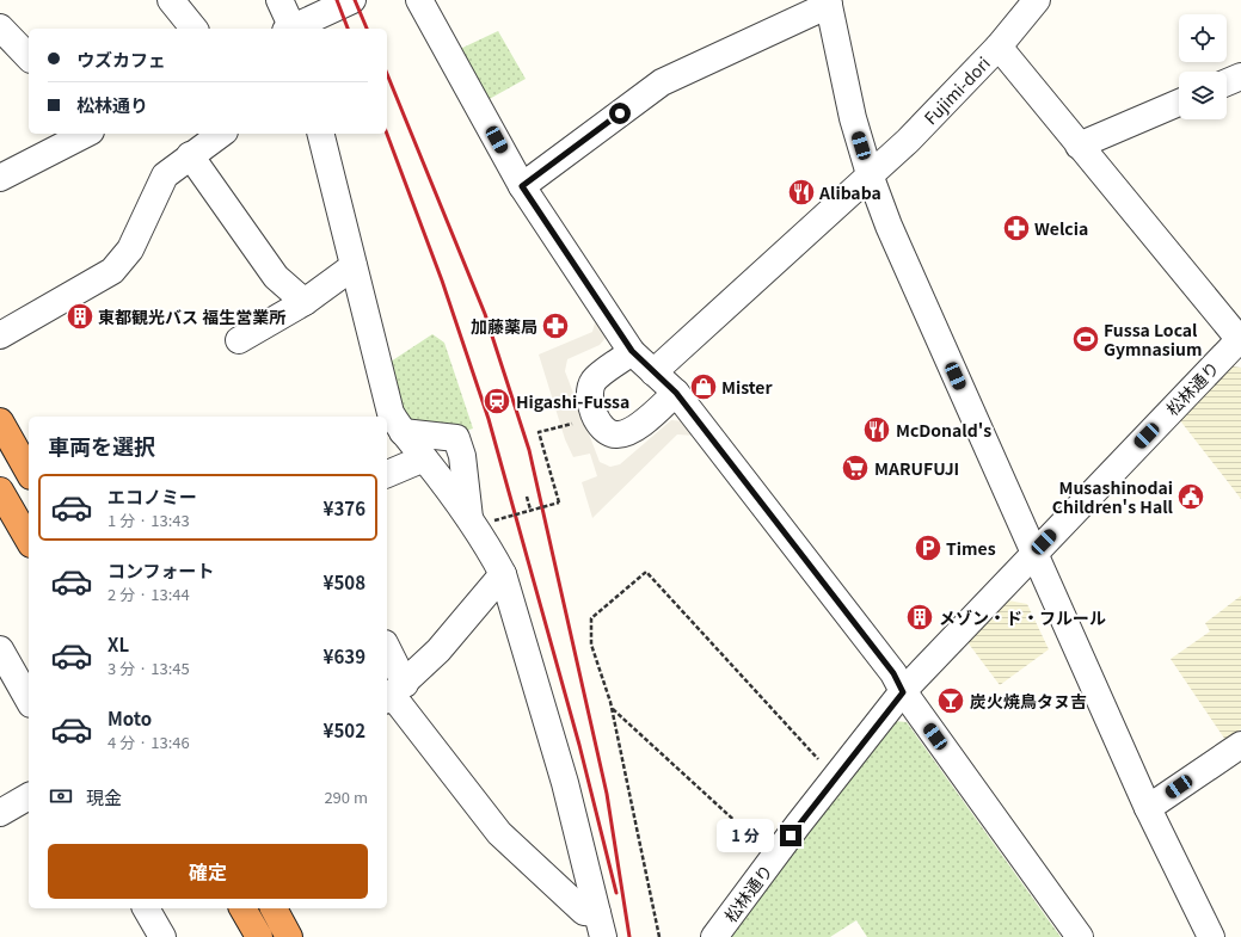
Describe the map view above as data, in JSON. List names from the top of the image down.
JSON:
{
  "streets": {
    "street": ["Fujimi-dori", "松林通り"]
  },
  "places": {
    "restaurant": ["Alibaba", "McDonald's"],
    "pharmacy": ["Welcia", "加藤薬局"],
    "building": ["東都観光バス 福生営業所", "メゾン・ド・フルール"],
    "sports": ["Fussa Local Gymnasium"],
    "shop": ["Mister"],
    "station": ["Higashi-Fussa"],
    "supermarket": ["MARUFUJI"],
    "public building": ["Musashinodai Children's Hall"],
    "parking": ["Times"],
    "bar": ["炭火焼鳥タヌ吉"]
  },
  "page": {
    "banner": ["ウズカフェ", "松林通り"],
    "heading": "車両を選択",
    "list": [
      {
        "name": "エコノミー",
        "note": "1 分 · 13:43",
        "value": "¥376"
      },
      {
        "name": "コンフォート",
        "note": "2 分 · 13:44",
        "value": "¥508"
      },
      {
        "name": "XL",
        "note": "3 分 · 13:45",
        "value": "¥639"
      },
      {
        "name": "Moto",
        "note": "4 分 · 13:46",
        "value": "¥502"
      }
    ],
    "pay": ["現金", "290 m"],
    "bubble": "1 分",
    "buttons": "確定"
  }
}
